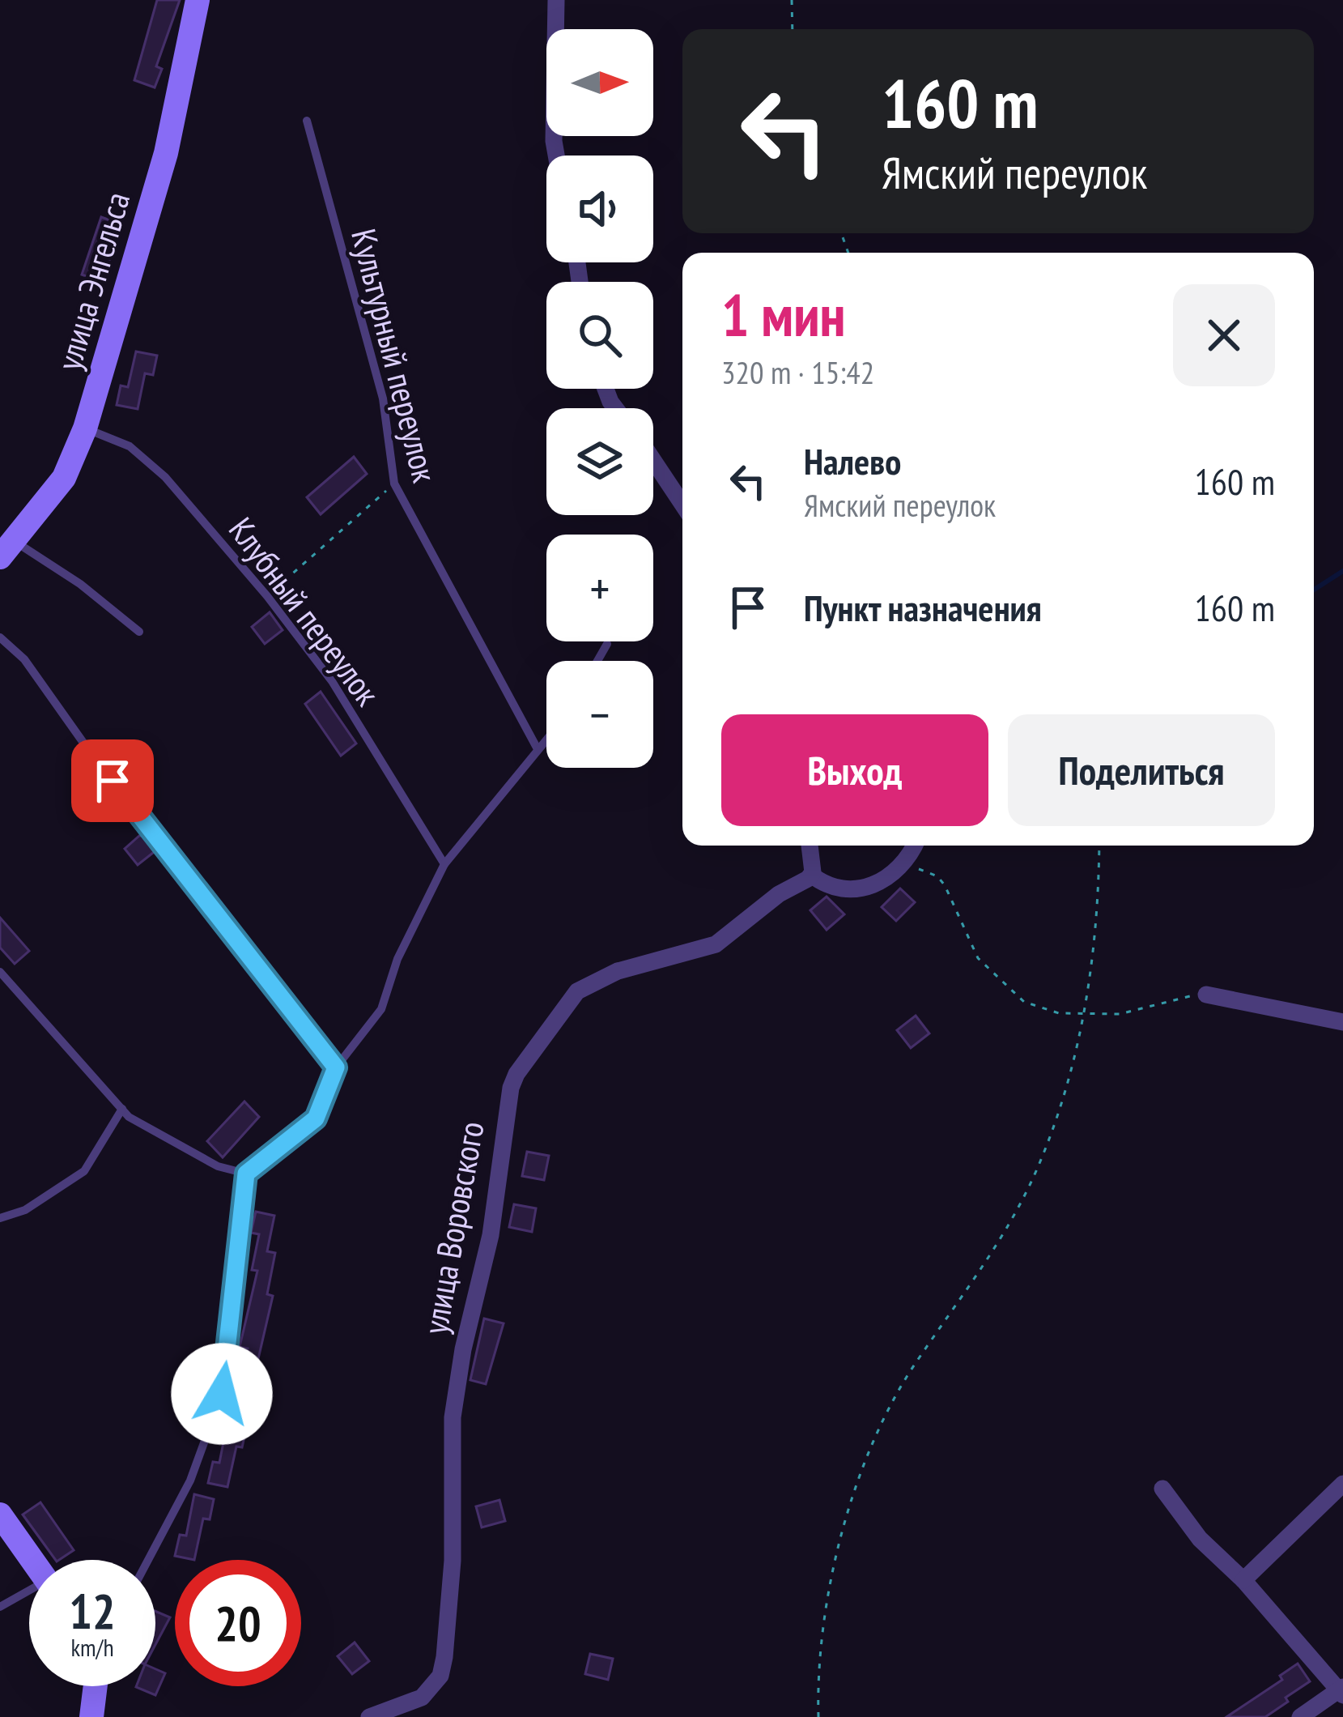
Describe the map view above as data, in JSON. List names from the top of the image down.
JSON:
{
  "streets": {
    "street": ["улица Энгельса", "улица Воровского"],
    "lane": ["Культурный переулок", "Клубный переулок"]
  },
  "crossings": [
    ["улица Энгельса", "Клубный переулок"]
  ],
  "north": "right",
  "page": {
    "map_buttons": ["+", "−"],
    "turn": ["160 m", "Ямский переулок"],
    "heading": ["1 мин", "320 m · 15:42"],
    "list": [
      {
        "name": "Налево",
        "note": "Ямский переулок",
        "value": "160 m"
      },
      {
        "name": "Пункт назначения",
        "value": "160 m"
      }
    ],
    "buttons": ["Выход", "Поделиться"],
    "speed": "12 km/h",
    "limit": "20"
  }
}
